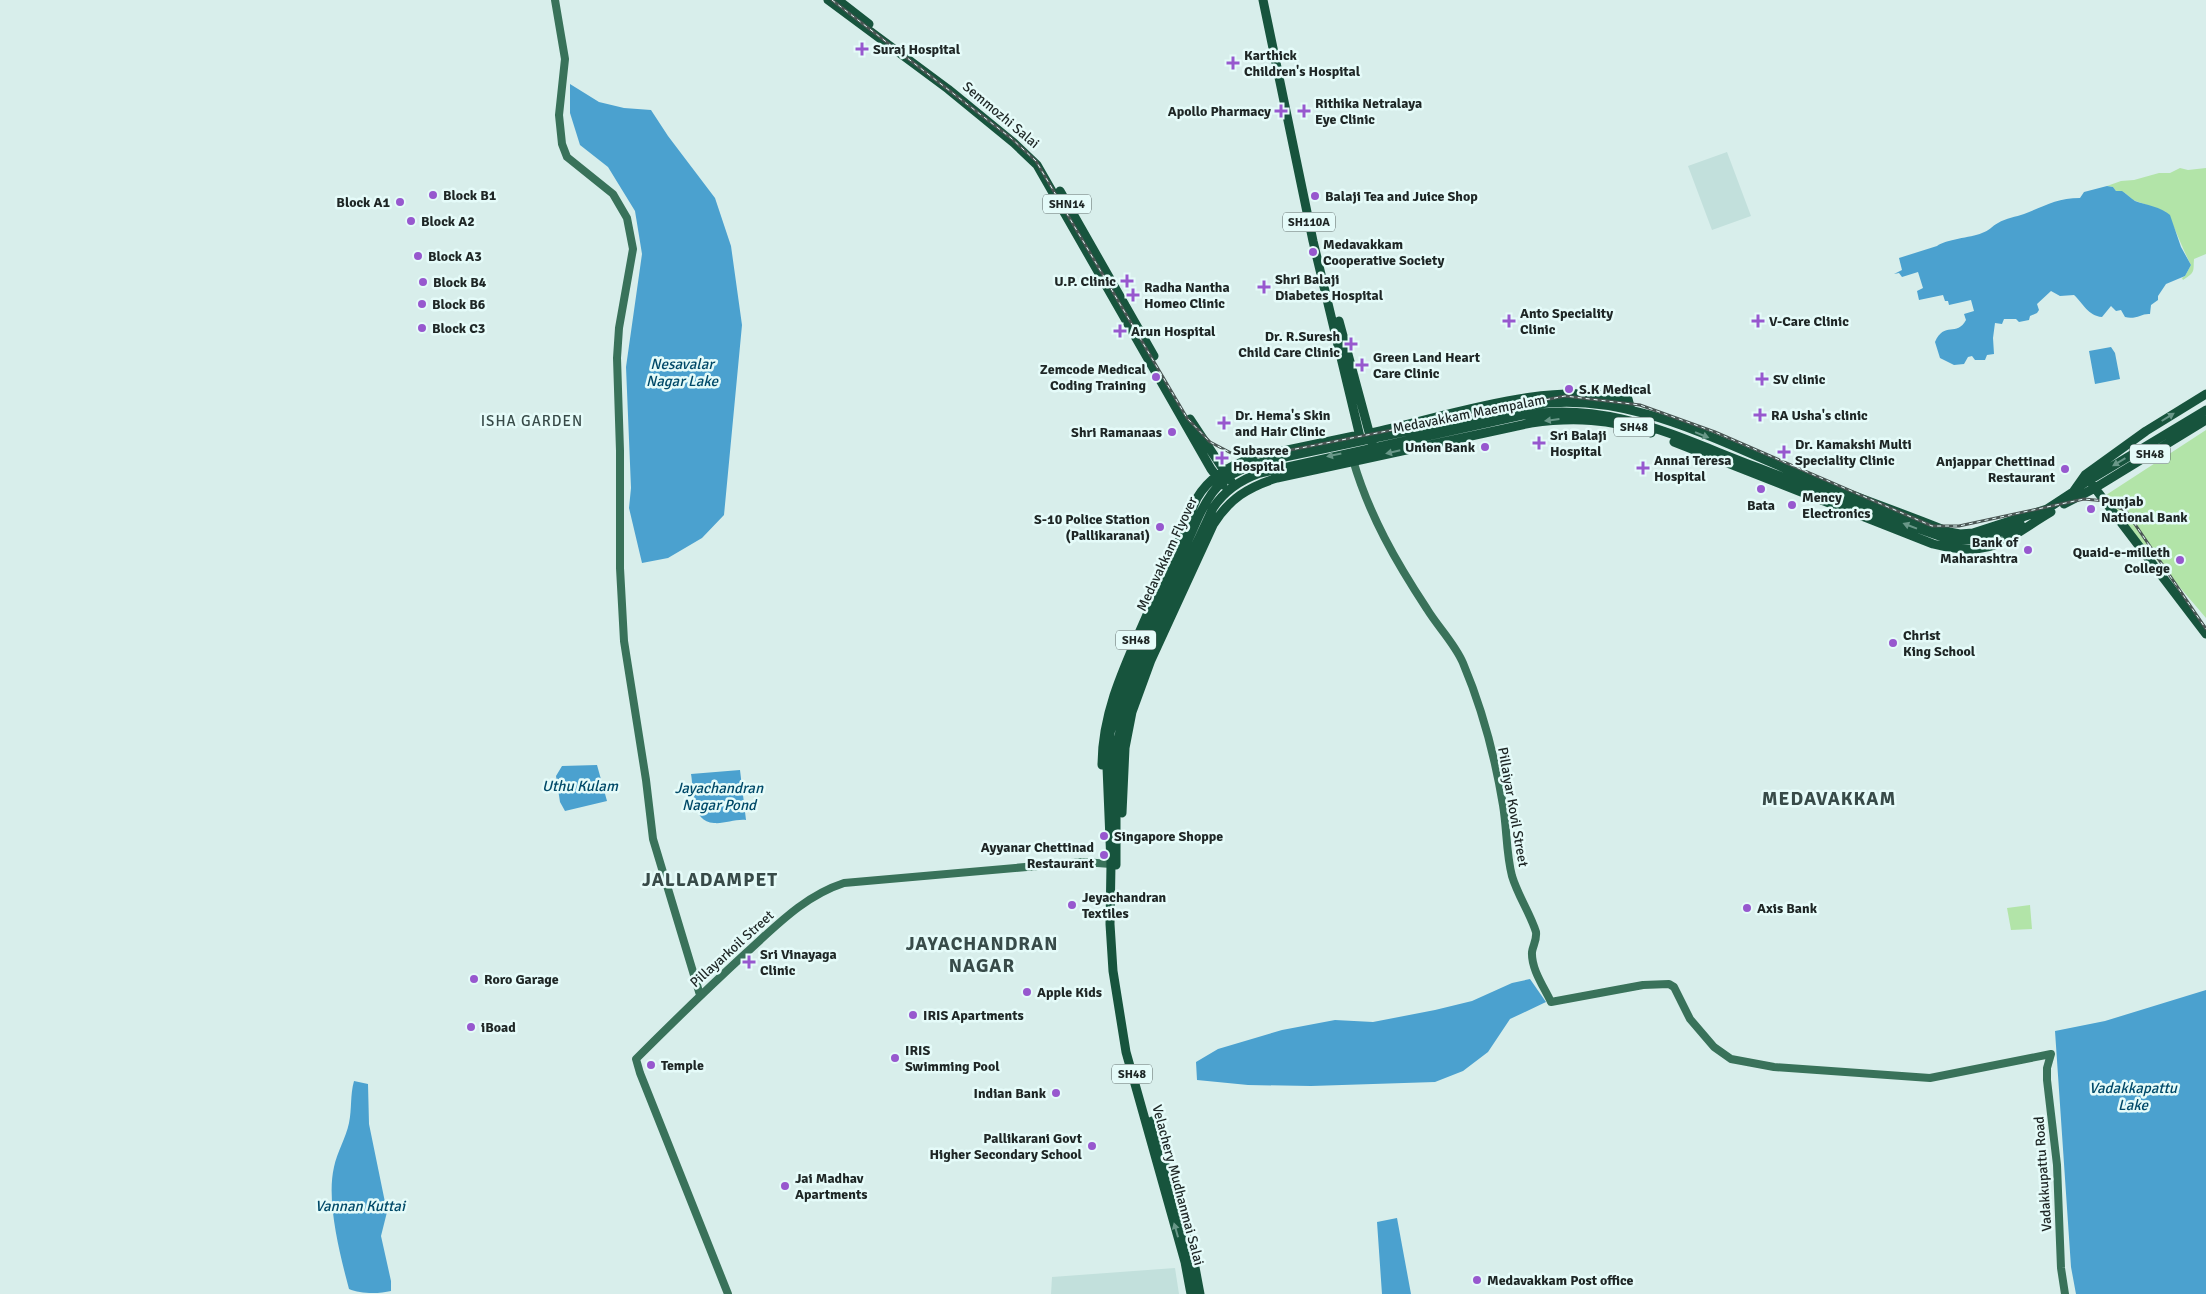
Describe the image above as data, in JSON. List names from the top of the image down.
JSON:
{
  "streets": {
    "main road": [
      "Semmozhi Salai",
      "SHN14",
      "SH110A",
      "Medavakkam Maempalam",
      "SH48",
      "Medavakkam Flyover",
      "Velachery Mudhanmai Salai"
    ],
    "street": ["Pillaiyar Kovil Street", "Pillayarkoil Street", "Vadakkupattu Road"]
  },
  "crossings": [
    ["Semmozhi Salai", "SH48"],
    ["SH110A", "SH48"],
    ["Medavakkam Maempalam", "SH48"],
    ["Medavakkam Maempalam", "Medavakkam Flyover"],
    ["SH48", "Medavakkam Flyover"],
    ["SH48", "Pillaiyar Kovil Street"],
    ["Pillaiyar Kovil Street", "Vadakkupattu Road"],
    ["Pillayarkoil Street", "Velachery Mudhanmai Salai"]
  ],
  "districts": [
    "ISHA GARDEN",
    "MEDAVAKKAM",
    "JALLADAMPET",
    "JAYACHANDRAN NAGAR"
  ],
  "water": [
    "Nesavalar Nagar Lake",
    "Uthu Kulam",
    "Jayachandran Nagar Pond",
    "Vadakkapattu Lake",
    "Vannan Kuttai"
  ],
  "places": {
    "health": [
      "Suraj Hospital",
      "Karthick Children's Hospital",
      "Apollo Pharmacy",
      "Rithika Netralaya Eye Clinic",
      "U.P. Clinic",
      "Shri Balaji Diabetes Hospital",
      "Radha Nantha Homeo Clinic",
      "Anto Speciality Clinic",
      "V-Care Clinic",
      "Arun Hospital",
      "Dr. R.Suresh Child Care Clinic",
      "Green Land Heart Care Clinic",
      "SV clinic",
      "RA Usha's clinic",
      "Dr. Hema's Skin and Hair Clinic",
      "Sri Balaji Hospital",
      "Dr. Kamakshi Multi Speciality Clinic",
      "Subasree Hospital",
      "Annai Teresa Hospital",
      "Sri Vinayaga Clinic"
    ],
    "other": [
      "Block B1",
      "Balaji Tea and Juice Shop",
      "Block A1",
      "Block A2",
      "Medavakkam Cooperative Society",
      "Block A3",
      "Block B4",
      "Block B6",
      "Block C3",
      "Zemcode Medical Coding Training",
      "S.K Medical",
      "Shri Ramanaas",
      "Union Bank",
      "Anjappar Chettinad Restaurant",
      "Bata",
      "Mency Electronics",
      "Punjab National Bank",
      "S-10 Police Station (Pallikaranai)",
      "Bank of Maharashtra",
      "Quaid-e-milleth College",
      "Christ King School",
      "Singapore Shoppe",
      "Ayyanar Chettinad Restaurant",
      "Jeyachandran Textiles",
      "Axis Bank",
      "Roro Garage",
      "Apple Kids",
      "IRIS Apartments",
      "iBoad",
      "IRIS Swimming Pool",
      "Temple",
      "Indian Bank",
      "Pallikarani Govt Higher Secondary School",
      "Jai Madhav Apartments",
      "Medavakkam Post office"
    ]
  }
}
